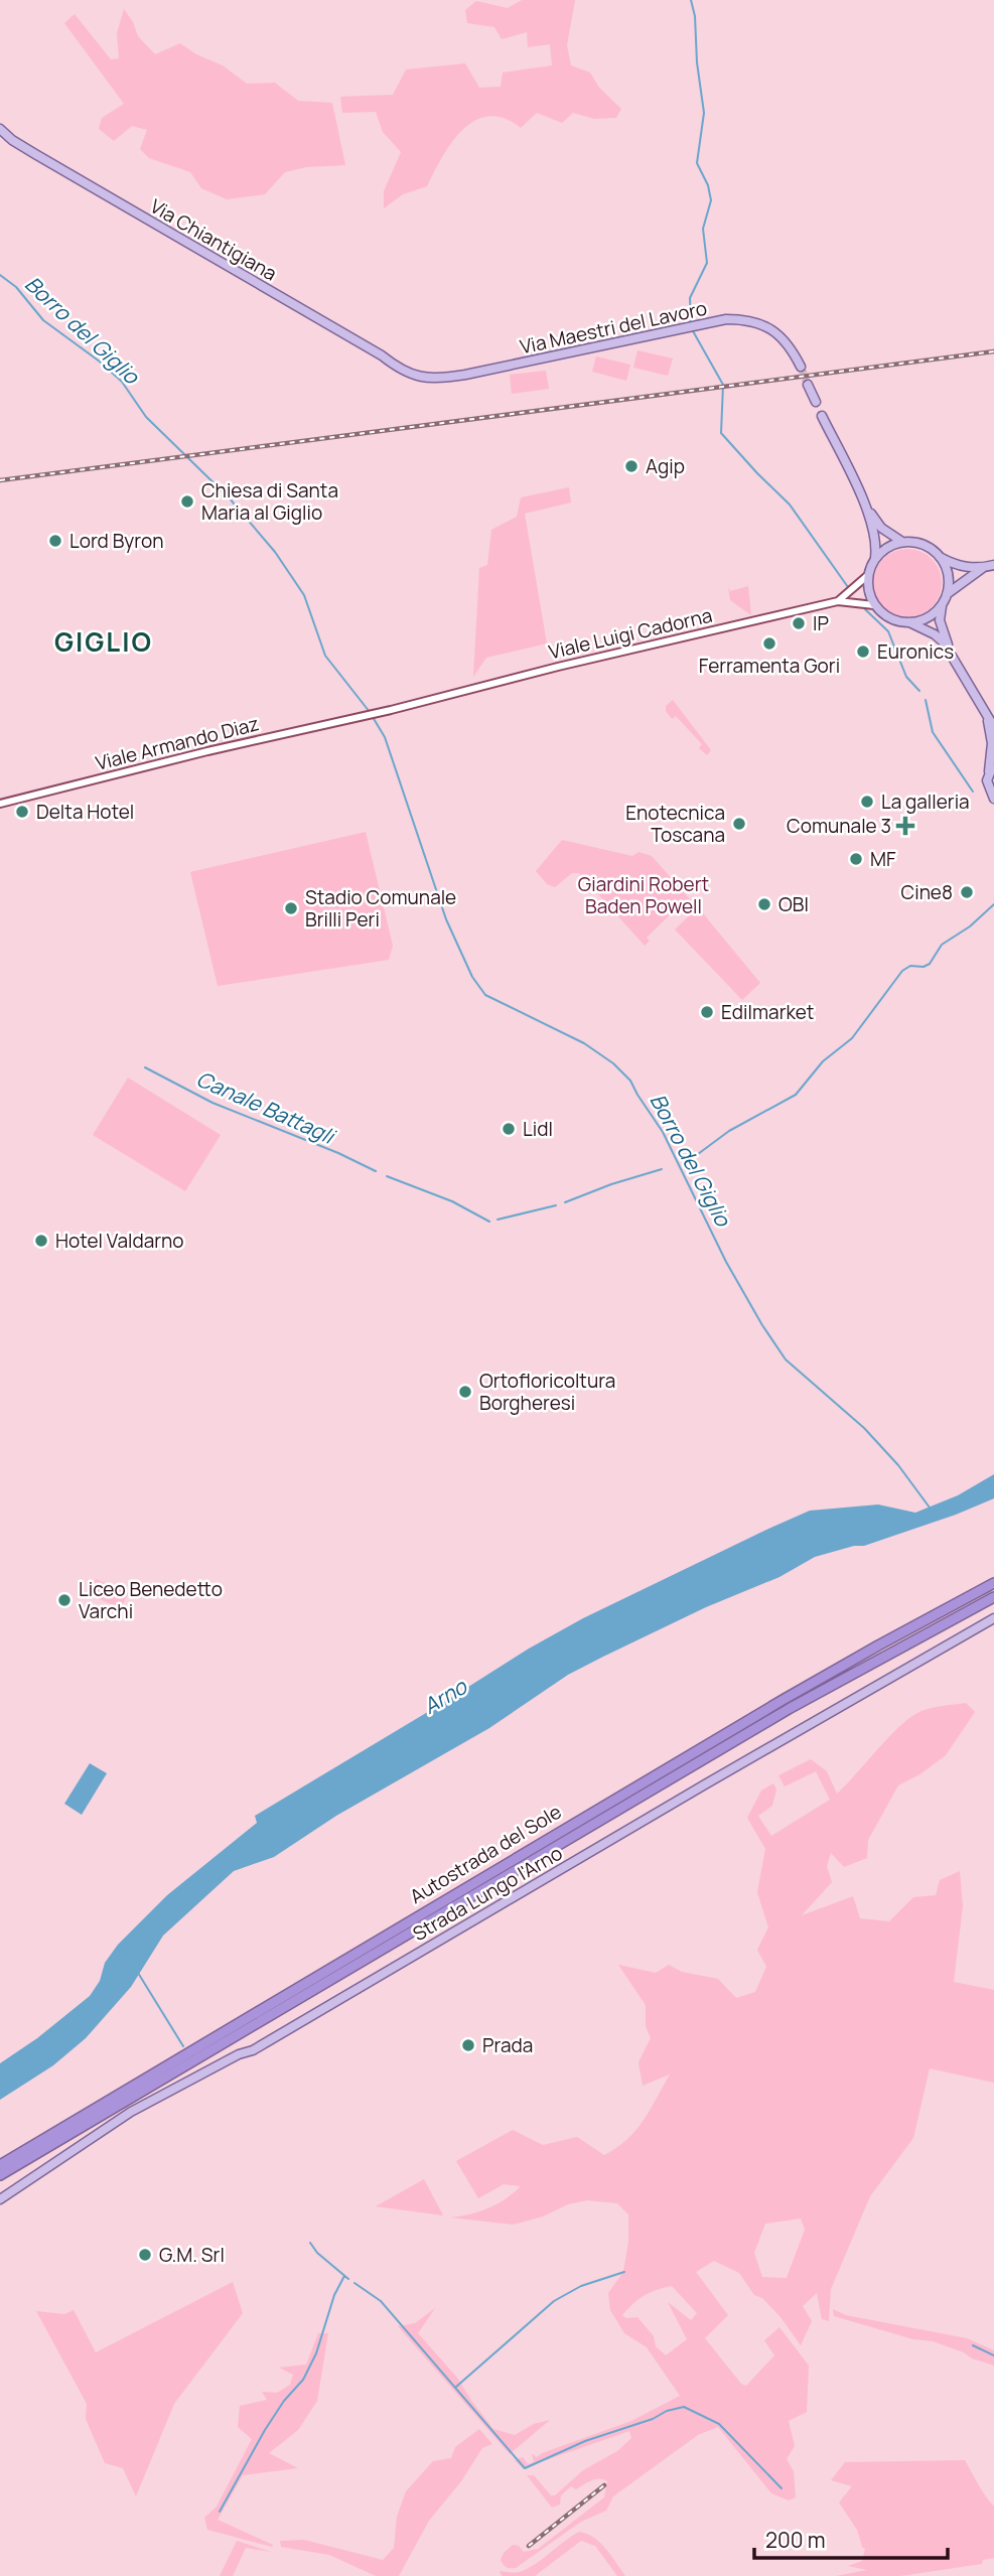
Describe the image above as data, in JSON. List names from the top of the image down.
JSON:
{
  "streets": {
    "highway": ["Autostrada del Sole"],
    "main road": ["Via Chiantigiana", "Via Maestri del Lavoro", "Strada Lungo l'Arno"],
    "street": ["Viale Luigi Cadorna", "Viale Armando Diaz"]
  },
  "crossings": [
    ["Via Chiantigiana", "Via Maestri del Lavoro"],
    ["Viale Luigi Cadorna", "Viale Armando Diaz"]
  ],
  "districts": ["GIGLIO"],
  "water": ["Borro del Giglio", "Canale Battagli", "Arno"],
  "parks": ["Giardini Robert Baden Powell"],
  "places": {
    "other": [
      "Agip",
      "Chiesa di Santa Maria al Giglio",
      "Lord Byron",
      "IP",
      "Ferramenta Gori",
      "Euronics",
      "La galleria",
      "Delta Hotel",
      "Enotecnica Toscana",
      "MF",
      "Cine8",
      "OBI",
      "Stadio Comunale Brilli Peri",
      "Edilmarket",
      "Lidl",
      "Hotel Valdarno",
      "Ortofloricoltura Borgheresi",
      "Liceo Benedetto Varchi",
      "Prada",
      "G.M. Srl"
    ],
    "health": ["Comunale 3"]
  },
  "scale_bar": "200 m"
}
